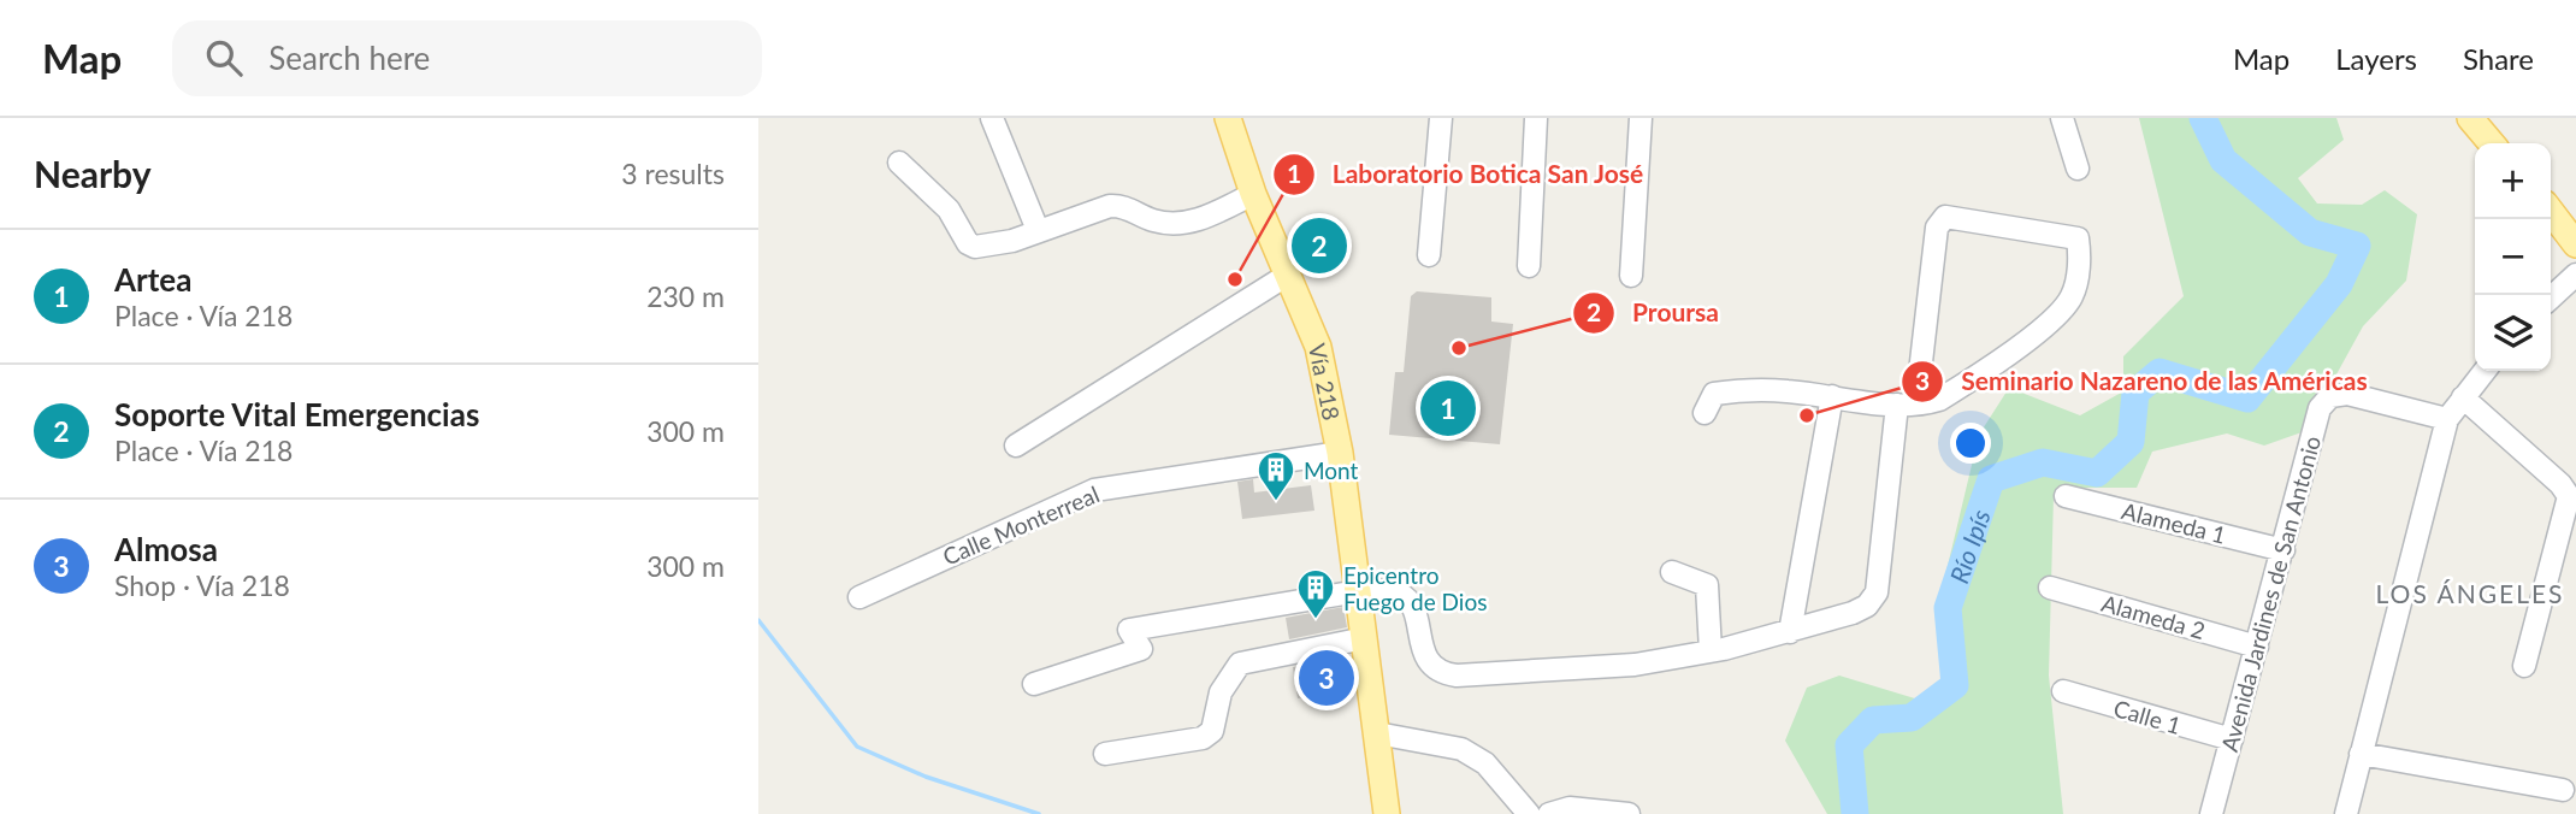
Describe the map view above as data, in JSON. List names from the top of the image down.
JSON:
{
  "streets": {
    "main road": ["Vía 218"],
    "street": [
      "Alameda 1",
      "Calle Monterreal",
      "Avenida Jardines de San Antonio",
      "Alameda 2",
      "Calle 1"
    ]
  },
  "crossings": [
    ["Vía 218", "Calle Monterreal"],
    ["Alameda 1", "Avenida Jardines de San Antonio"],
    ["Avenida Jardines de San Antonio", "Alameda 2"],
    ["Avenida Jardines de San Antonio", "Calle 1"]
  ],
  "districts": ["LOS ÁNGELES"],
  "water": ["Río Ipís"],
  "places": {
    "other": ["Laboratorio Botica San José", "Proursa", "Seminario Nazareno de las Américas"],
    "building": ["Mont", "Epicentro Fuego de Dios"]
  },
  "page": {
    "header": "Map",
    "search": "Search here",
    "nav": ["Map", "Layers", "Share"],
    "heading": ["Nearby", "3 results"],
    "map_buttons": ["+", "−"],
    "pins": ["2", "1", "3"],
    "list": [
      {
        "mark": "1",
        "name": "Artea",
        "note": "Place · Vía 218",
        "value": "230 m"
      },
      {
        "mark": "2",
        "name": "Soporte Vital Emergencias",
        "note": "Place · Vía 218",
        "value": "300 m"
      },
      {
        "mark": "3",
        "name": "Almosa",
        "note": "Shop · Vía 218",
        "value": "300 m"
      }
    ]
  }
}
